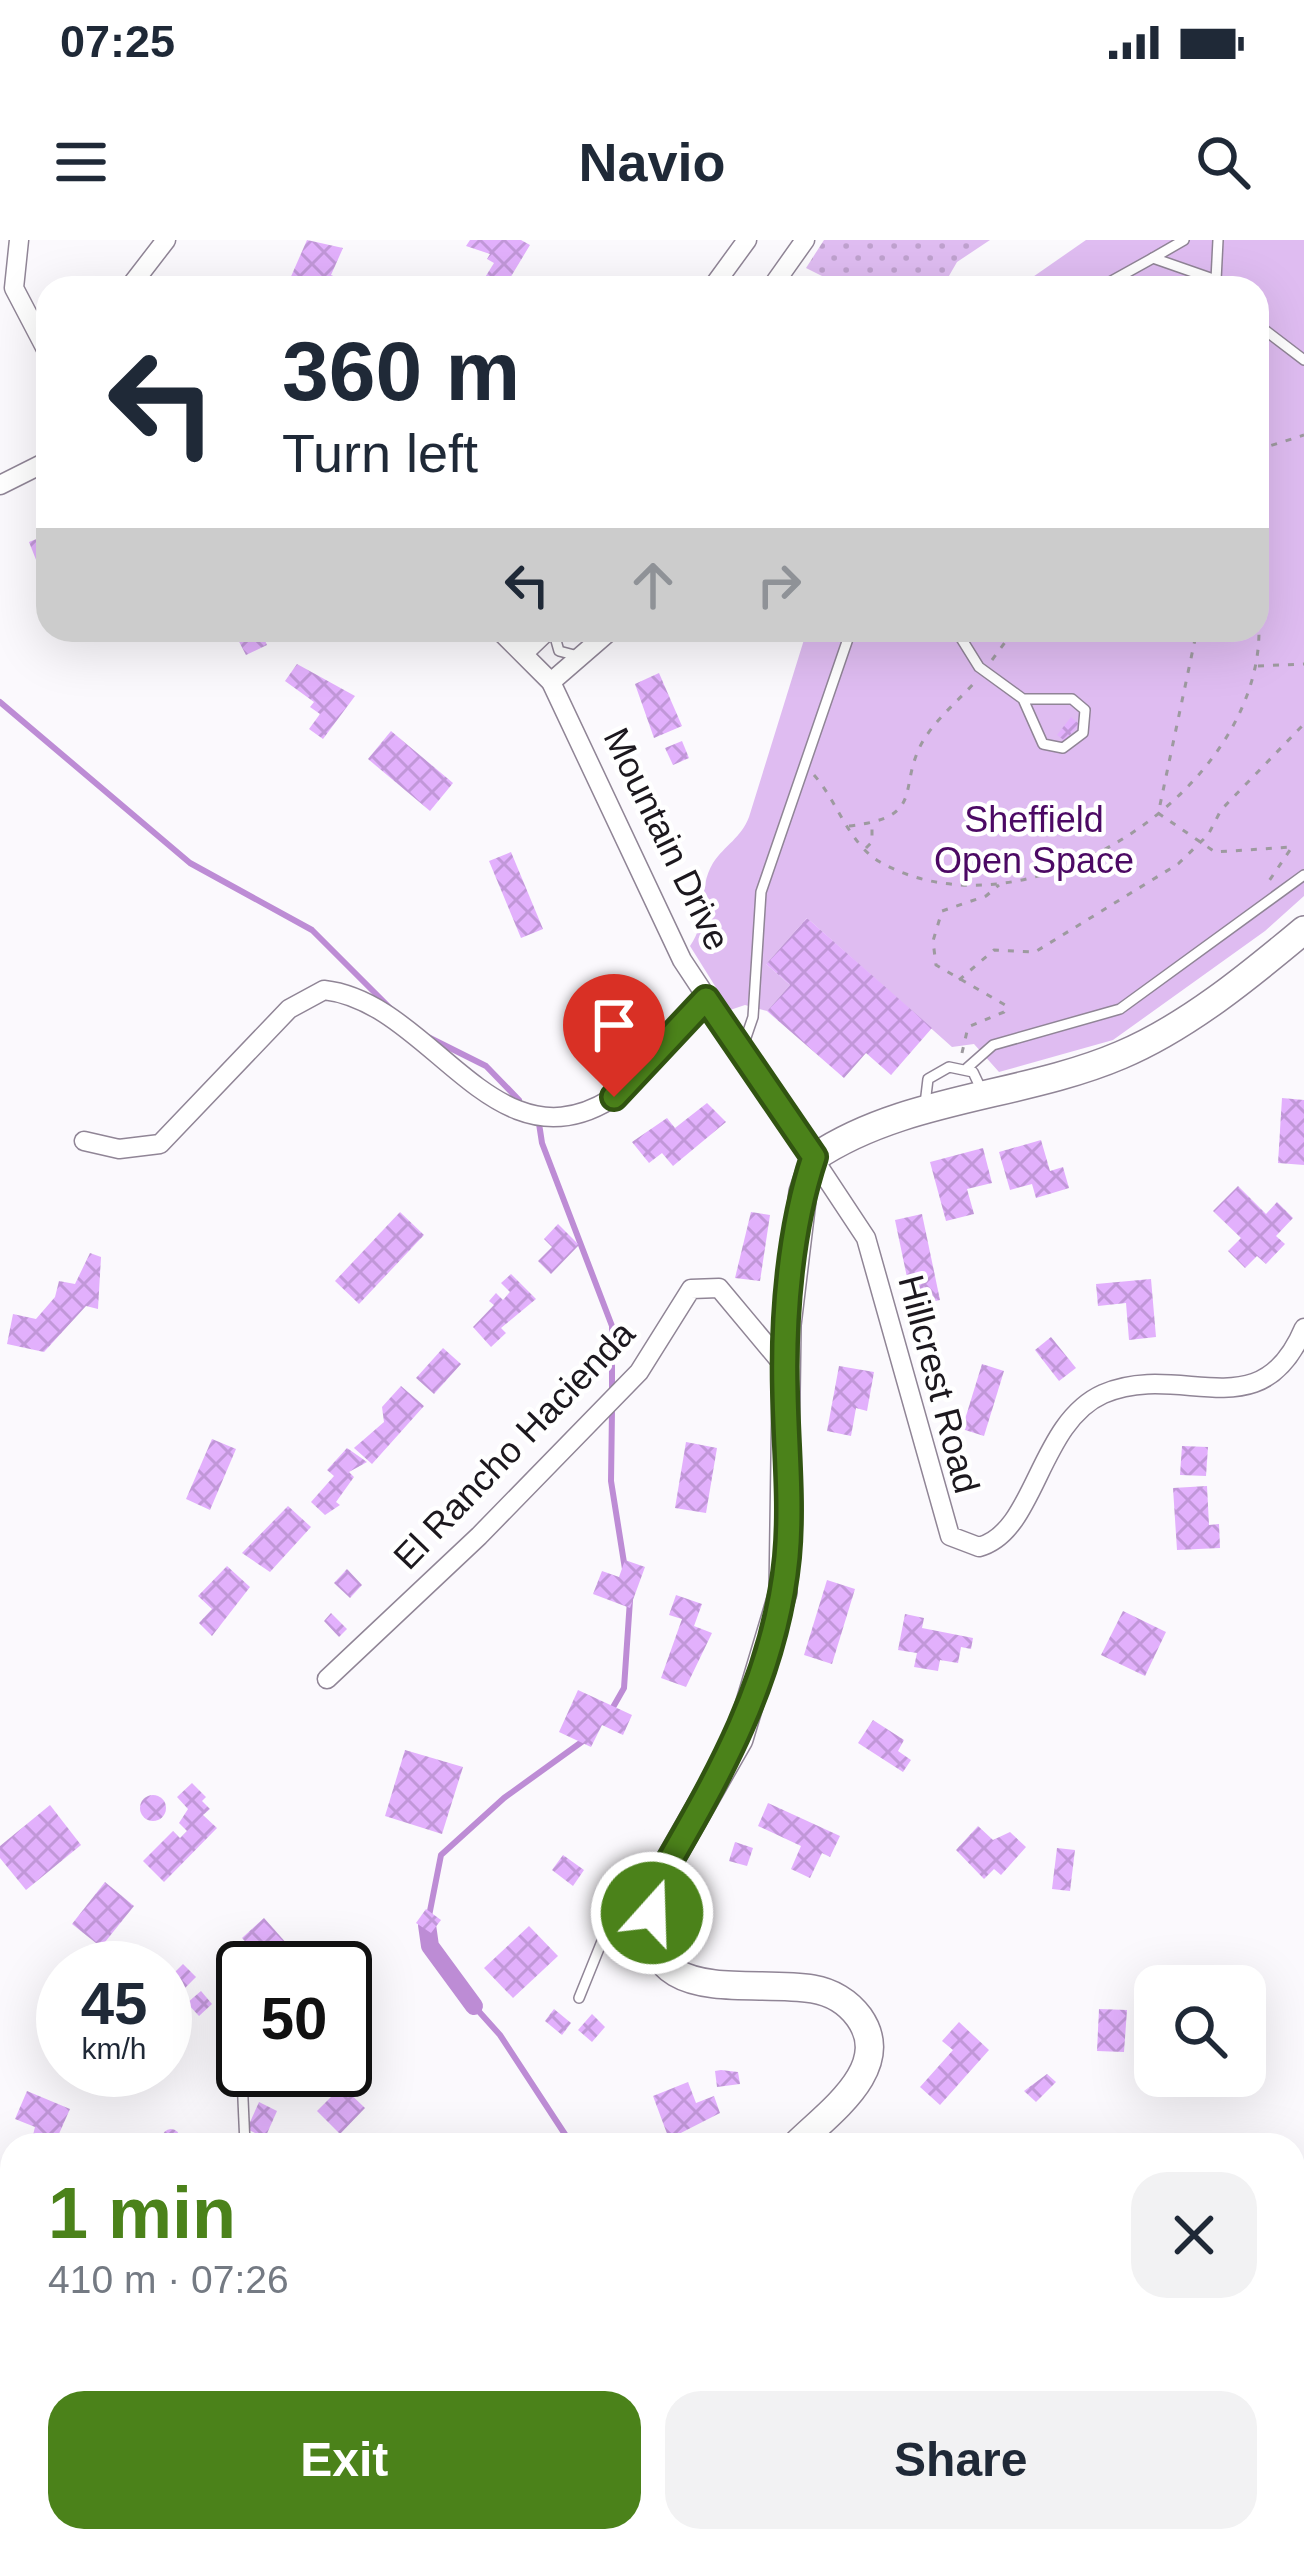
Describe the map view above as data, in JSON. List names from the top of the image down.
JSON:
{
  "streets": {
    "street": ["Mountain Drive", "Hillcrest Road", "El Rancho Hacienda"]
  },
  "crossings": [
    ["Mountain Drive", "Hillcrest Road"]
  ],
  "parks": ["Sheffield Open Space"],
  "page": {
    "status": "07:25",
    "header": "Navio",
    "turn": ["360 m", "Turn left"],
    "speed": "45 km/h",
    "limit": "50",
    "heading": ["1 min", "410 m · 07:26"],
    "buttons": ["Exit", "Share"]
  }
}
